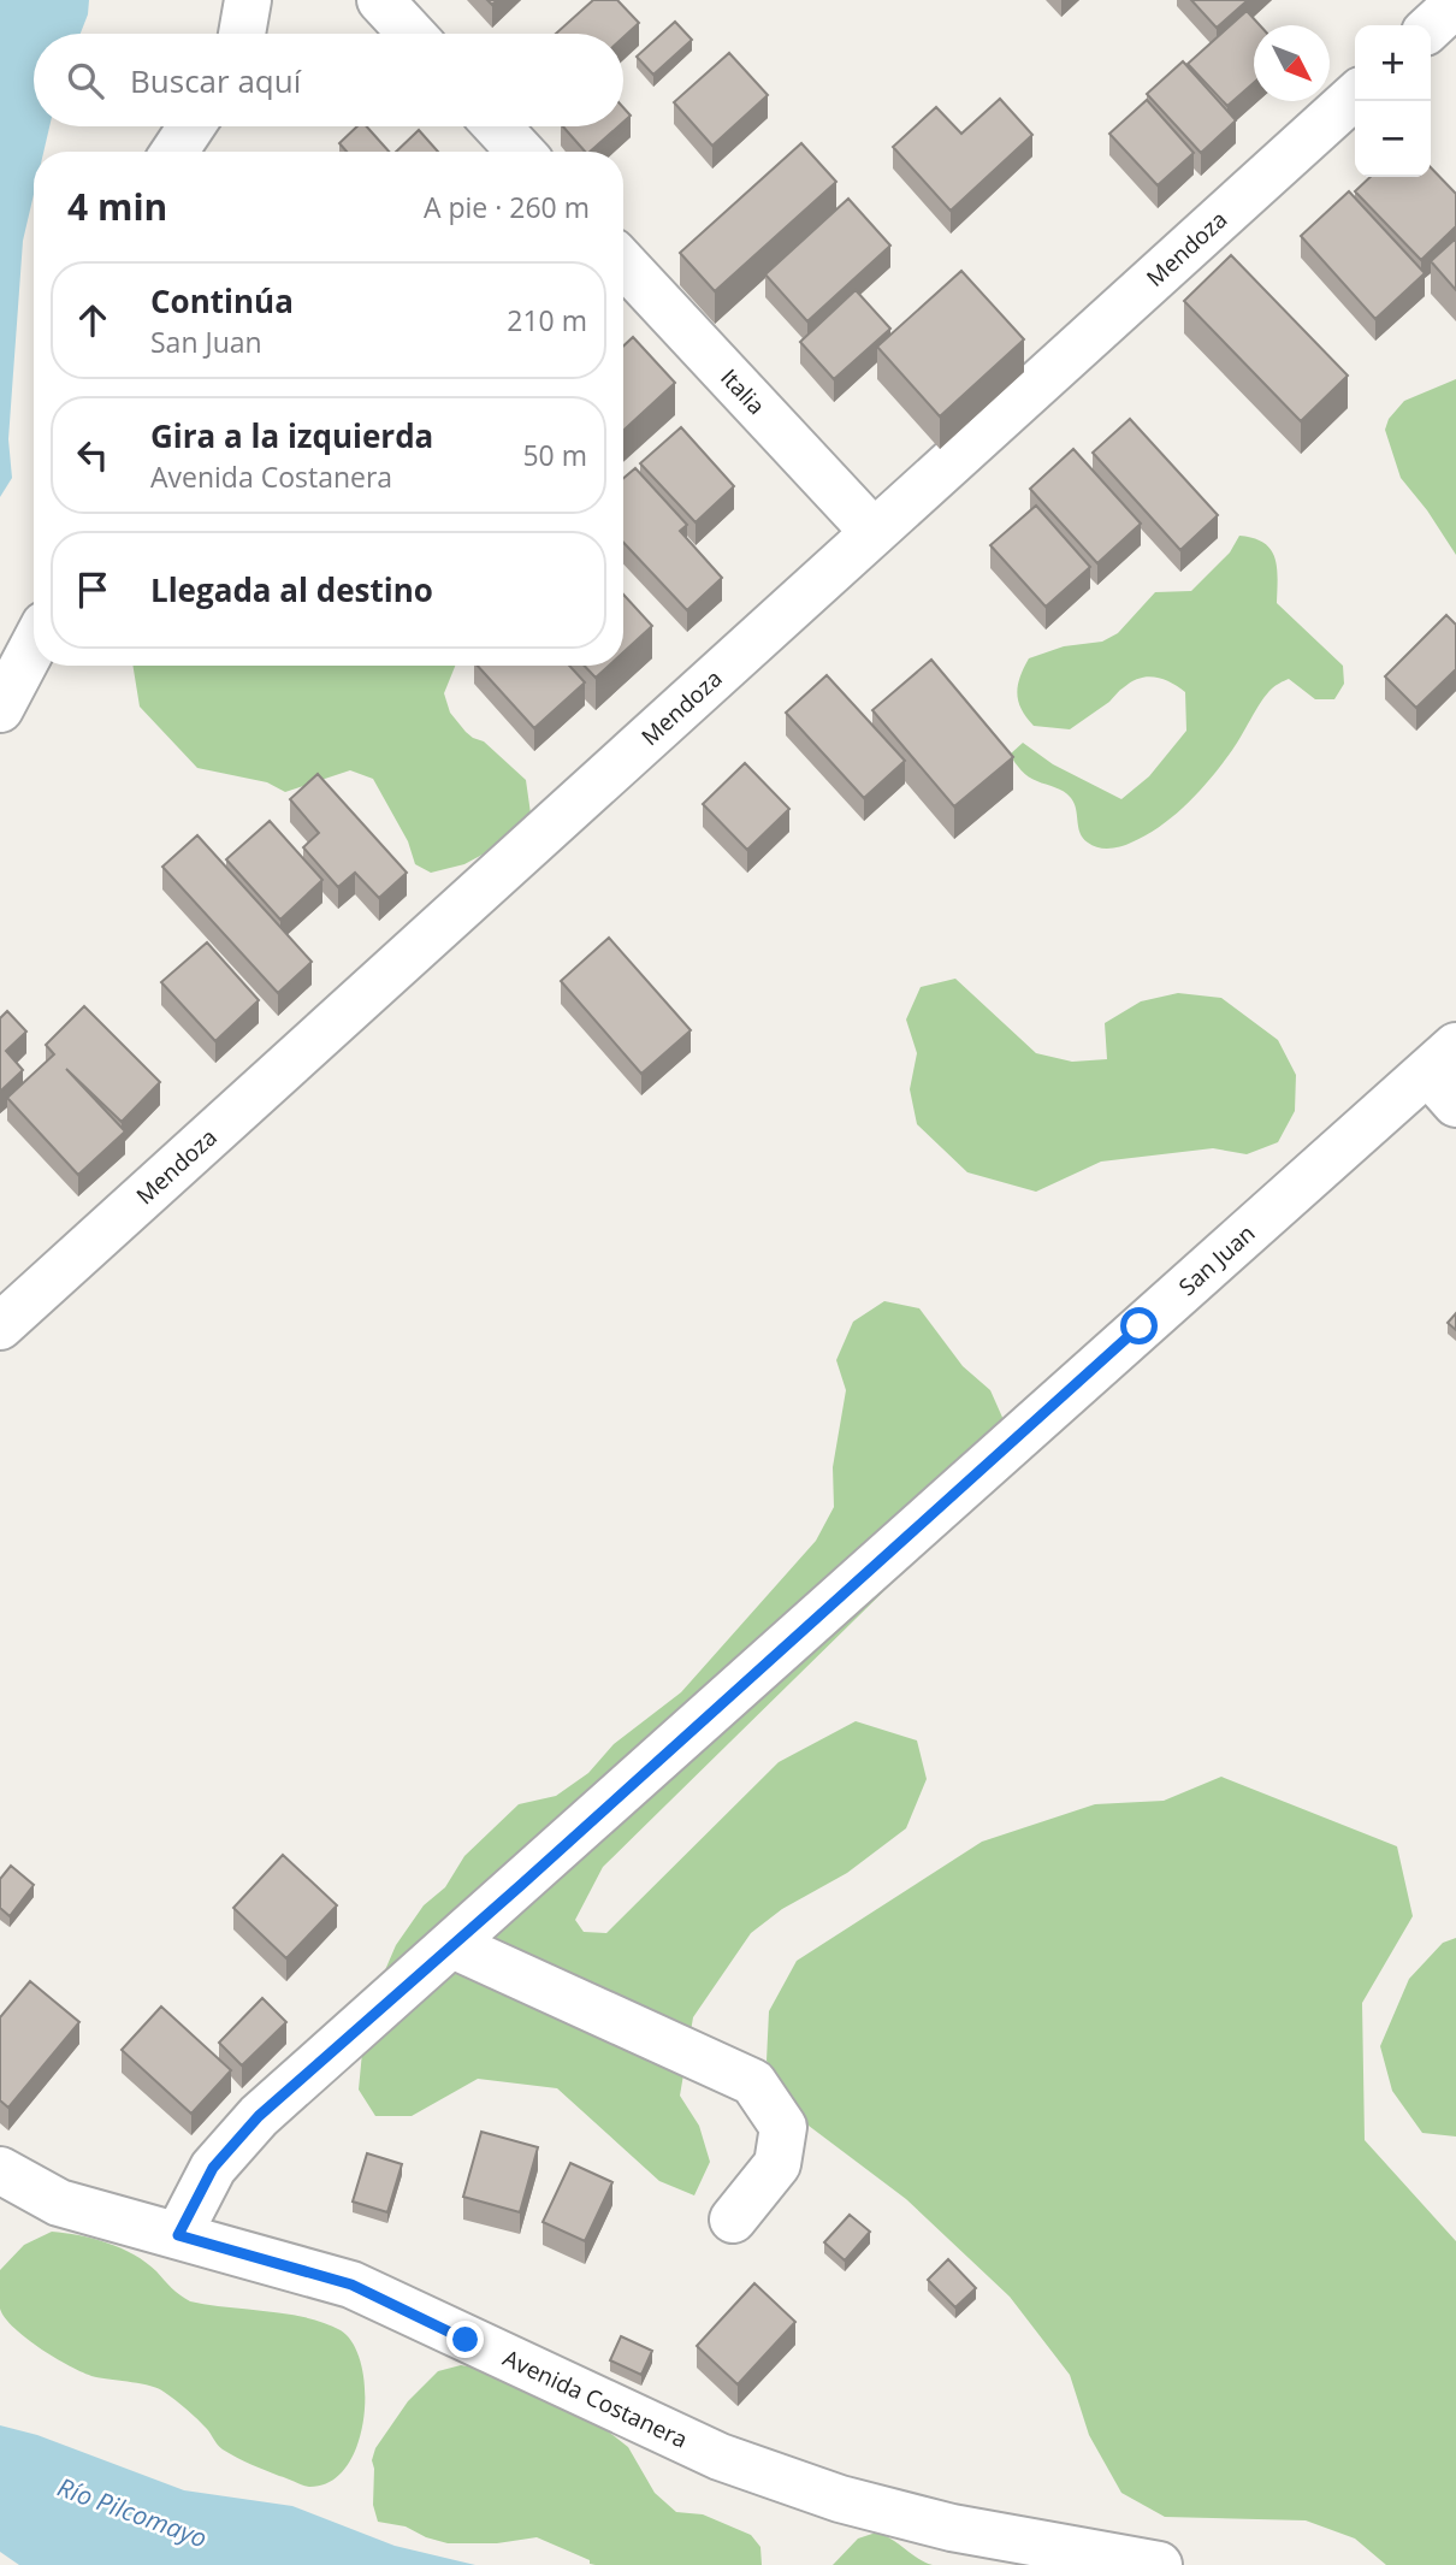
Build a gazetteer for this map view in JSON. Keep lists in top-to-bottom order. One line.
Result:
{"streets":{"street":["Mendoza","Italia","San Juan","Avenida Costanera"]},"crossings":[["Mendoza","Italia"],["San Juan","Avenida Costanera"]],"water":["Río Pilcomayo"],"north":"bottom right","page":{"map_buttons":["+","−"],"search":"Buscar aquí","heading":["4 min","A pie · 260 m"],"list":[["Continúa","San Juan","210 m"],["Gira a la izquierda","Avenida Costanera","50 m"],"Llegada al destino"]}}
